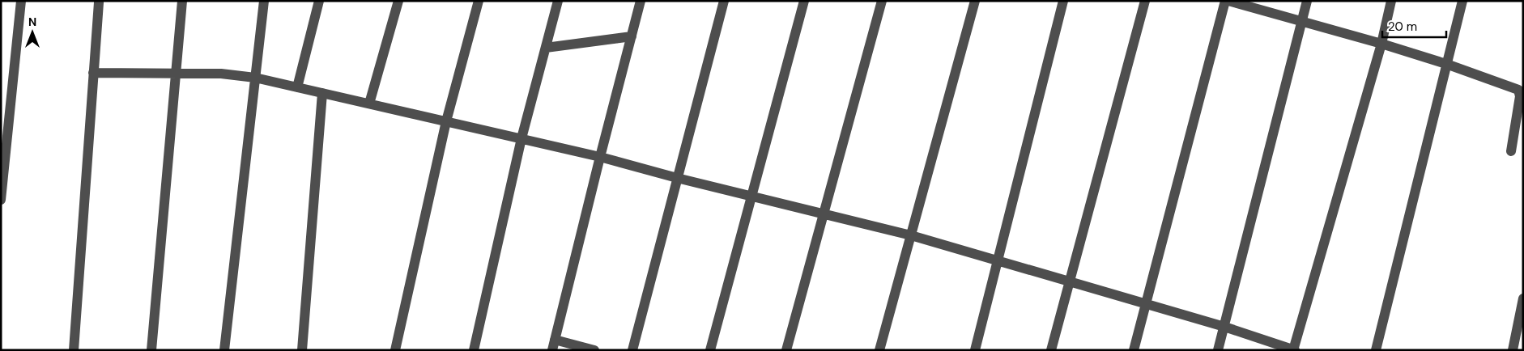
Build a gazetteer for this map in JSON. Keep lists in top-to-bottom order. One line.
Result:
{"scale_bar":"20 m","north":"top"}
